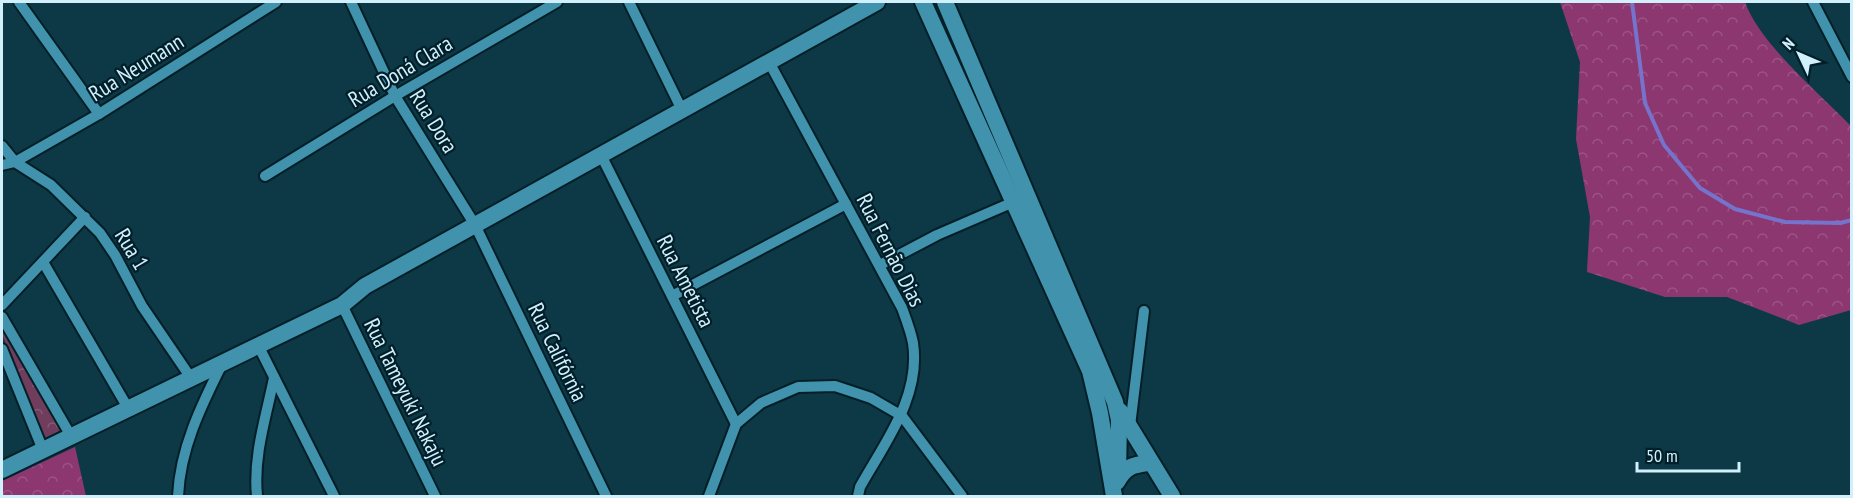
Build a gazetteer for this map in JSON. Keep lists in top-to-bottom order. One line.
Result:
{"streets":{"street":["Rua Neumann","Rua Doná Clara","Rua Dora","Rua 1","Rua Fernão Dias","Rua Ametista","Rua Califórnia","Rua Tameyuki Nakaju"]},"crossings":[["Rua Neumann","Rua 1"],["Rua Doná Clara","Rua Dora"],["Rua Dora","Rua Califórnia"]],"scale_bar":"50 m","north":"top left"}
